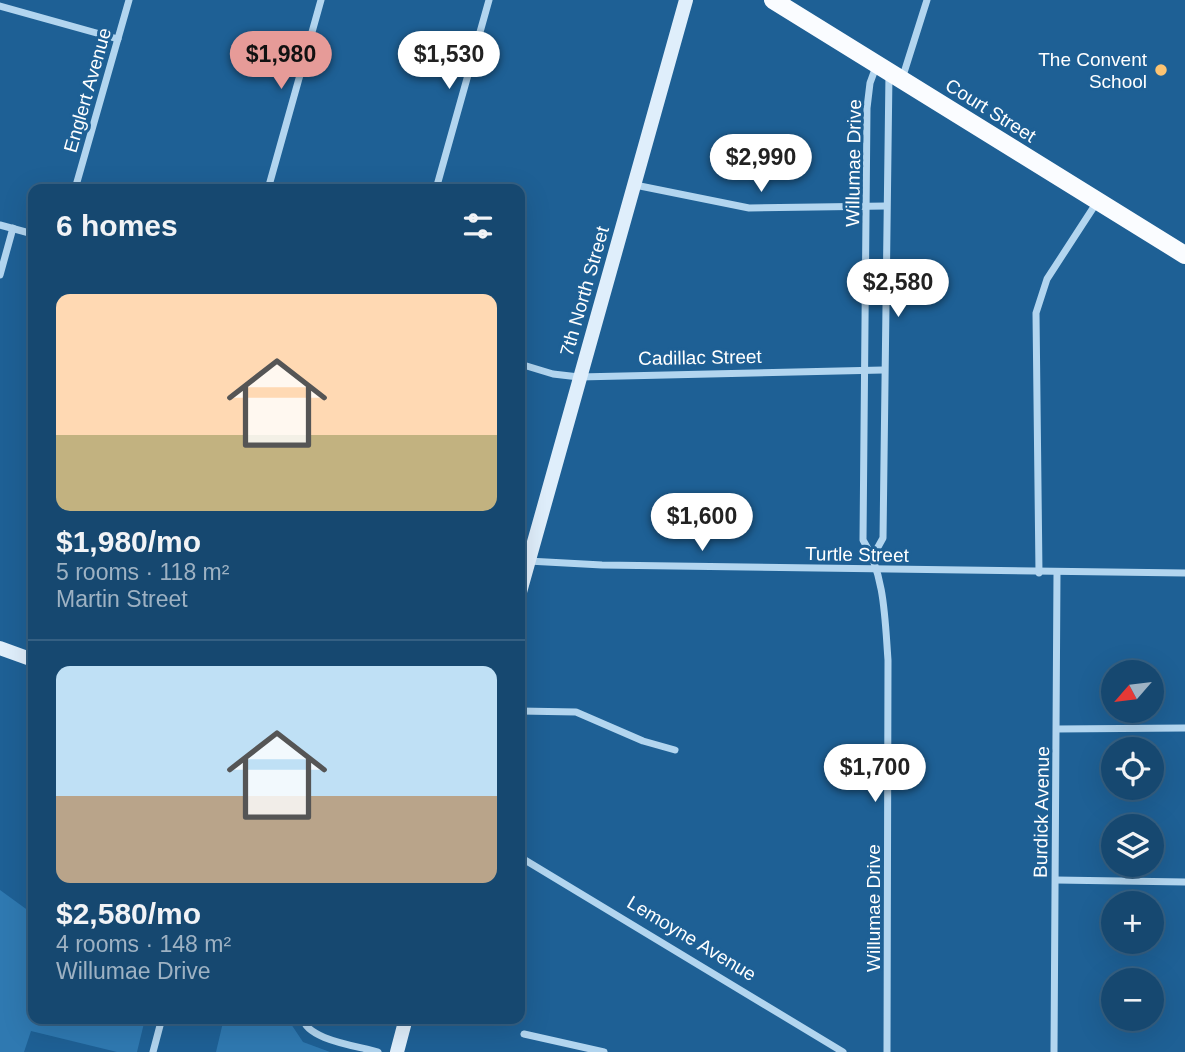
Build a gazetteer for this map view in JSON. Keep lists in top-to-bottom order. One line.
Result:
{"streets":{"main road":["Court Street"],"street":["Englert Avenue","Willumae Drive","7th North Street","Cadillac Street","Turtle Street","Burdick Avenue","Lemoyne Avenue"]},"crossings":[["Court Street","Willumae Drive"],["Willumae Drive","Cadillac Street"],["Willumae Drive","Turtle Street"],["7th North Street","Cadillac Street"],["7th North Street","Turtle Street"],["Turtle Street","Burdick Avenue"]],"places":["The Convent School"],"north":"bottom left","page":{"price":["$1,980","$1,530","$2,990","$2,580","$1,600","$1,700"],"heading":"6 homes","list":[{"name":"$1,980/mo","note":"5 rooms · 118 m² · Martin Street"},{"name":"$2,580/mo","note":"4 rooms · 148 m² · Willumae Drive"}],"map_buttons":["+","−"]}}
